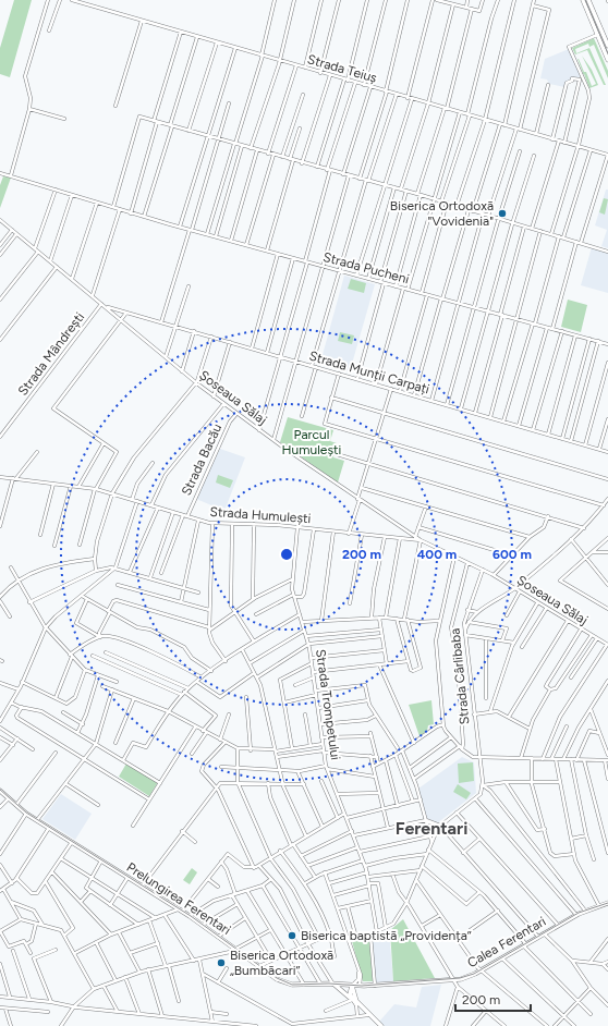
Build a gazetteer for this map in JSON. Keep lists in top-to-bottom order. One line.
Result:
{"streets":{"main road":["Prelungirea Ferentari","Calea Ferentari"],"street":["Strada Teiuș","Strada Pucheni","Strada Mândrești","Strada Munții Carpați","Șoseaua Sălaj","Strada Bacău","Strada Humulești","Strada Cârlibaba","Strada Trompetului"]},"crossings":[["Strada Mândrești","Șoseaua Sălaj"],["Strada Munții Carpați","Șoseaua Sălaj"],["Șoseaua Sălaj","Strada Bacău"],["Șoseaua Sălaj","Strada Humulești"],["Șoseaua Sălaj","Strada Cârlibaba"],["Strada Bacău","Strada Humulești"],["Strada Humulești","Strada Trompetului"],["Prelungirea Ferentari","Calea Ferentari"]],"districts":["Ferentari"],"parks":["Parcul Humulești"],"places":["Biserica Ortodoxă \"Vovidenia\"","Biserica baptistă „Providența”","Biserica Ortodoxă „Bumbăcari”"],"scale_bar":"200 m","rings":["200 m","400 m","600 m"]}
